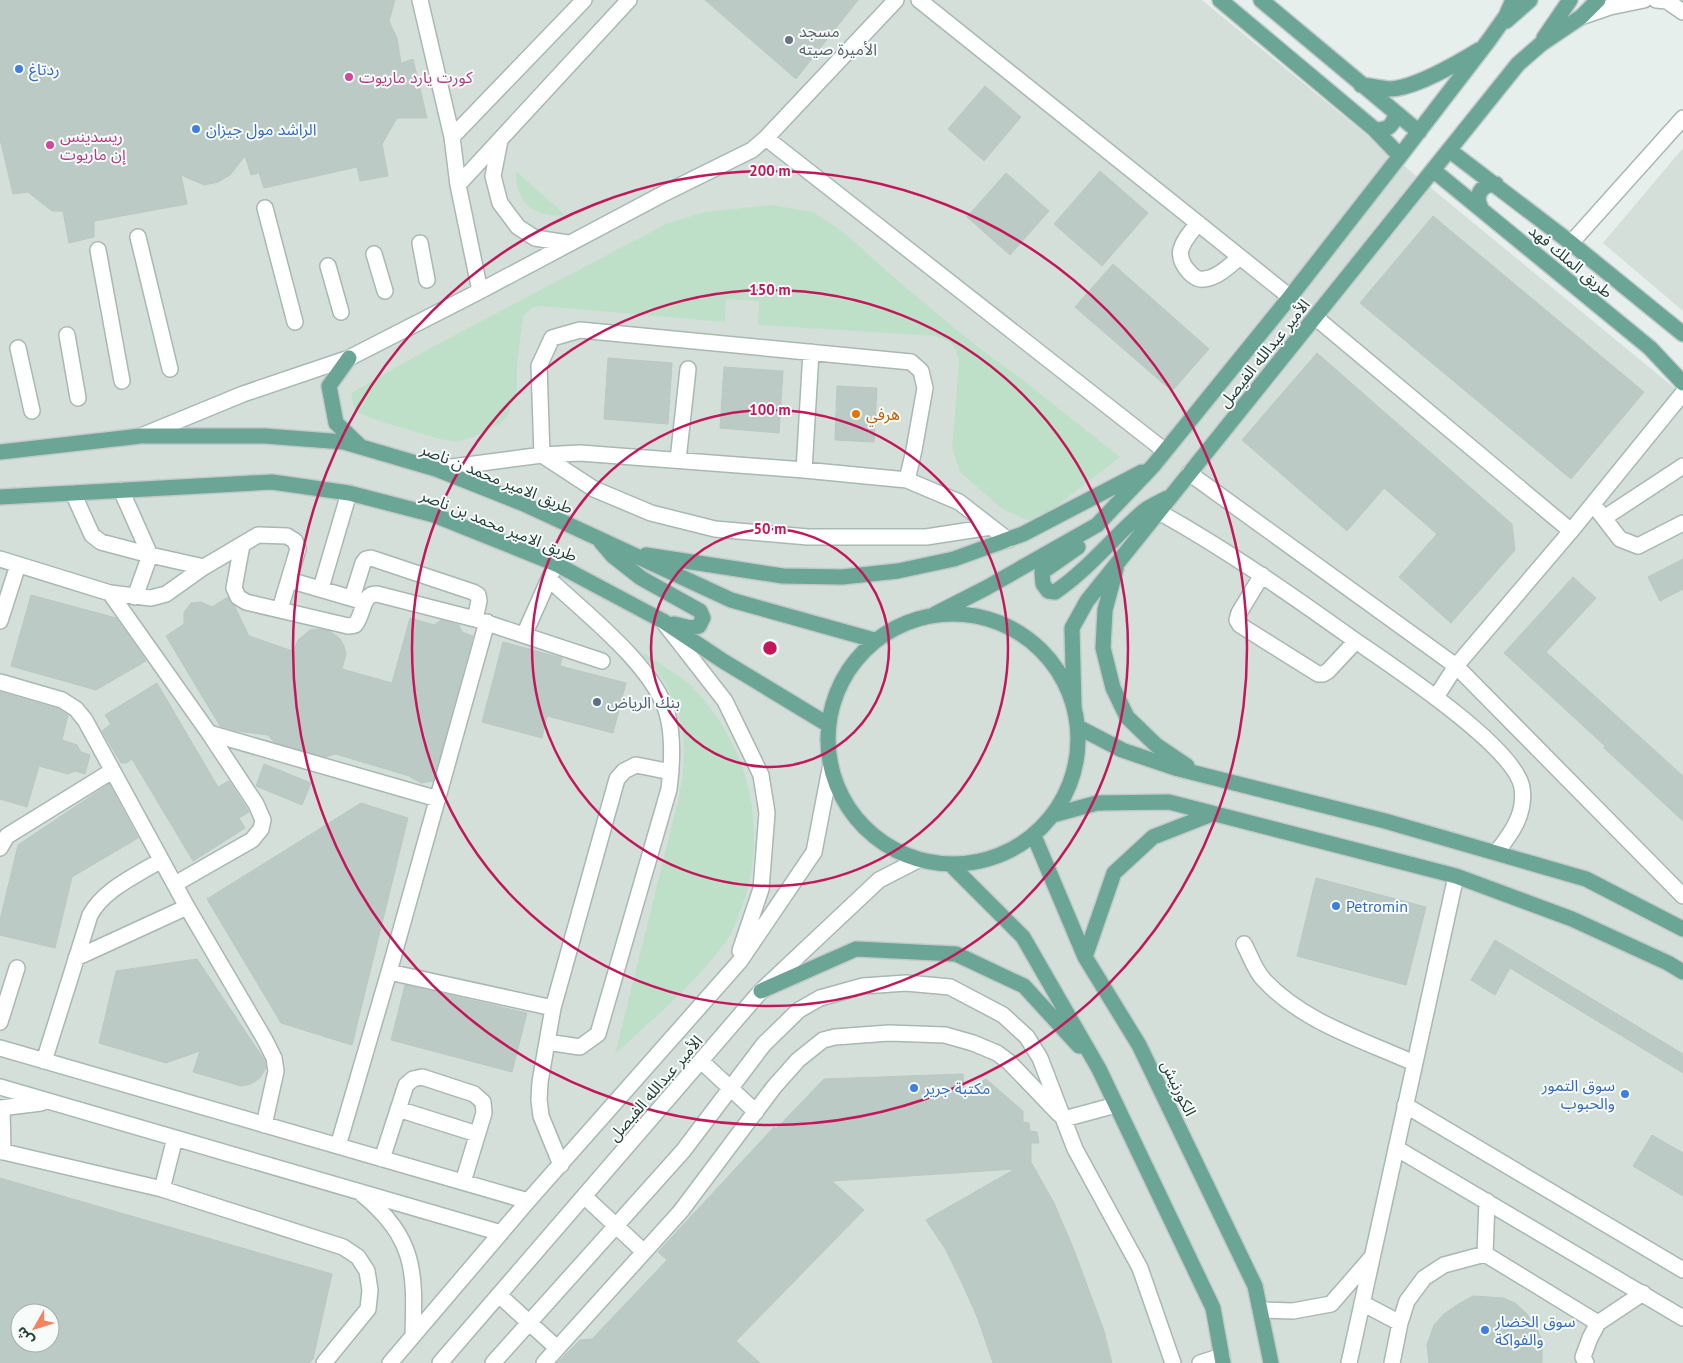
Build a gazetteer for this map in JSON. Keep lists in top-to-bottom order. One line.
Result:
{"streets":{"main road":["طريق الملك فهد","الأمير عبدالله الفيصل","طريق الامير محمد ن ناصر","طريق الامير محمد بن ناصر","الكورنيش"]},"crossings":[["طريق الملك فهد","الأمير عبدالله الفيصل"]],"places":["مسجد الأميرة صيته","ردتاغ","كورت يارد ماريوت","الراشد مول جيزان","ريسدينس إن ماريوت","هرفي","بنك الرياض","Petromin","مكتبة جرير","سوق التمور والحبوب","سوق الخضار والفواكة"],"north":"bottom left","rings":["200 m","150 m","100 m","50 m"]}
